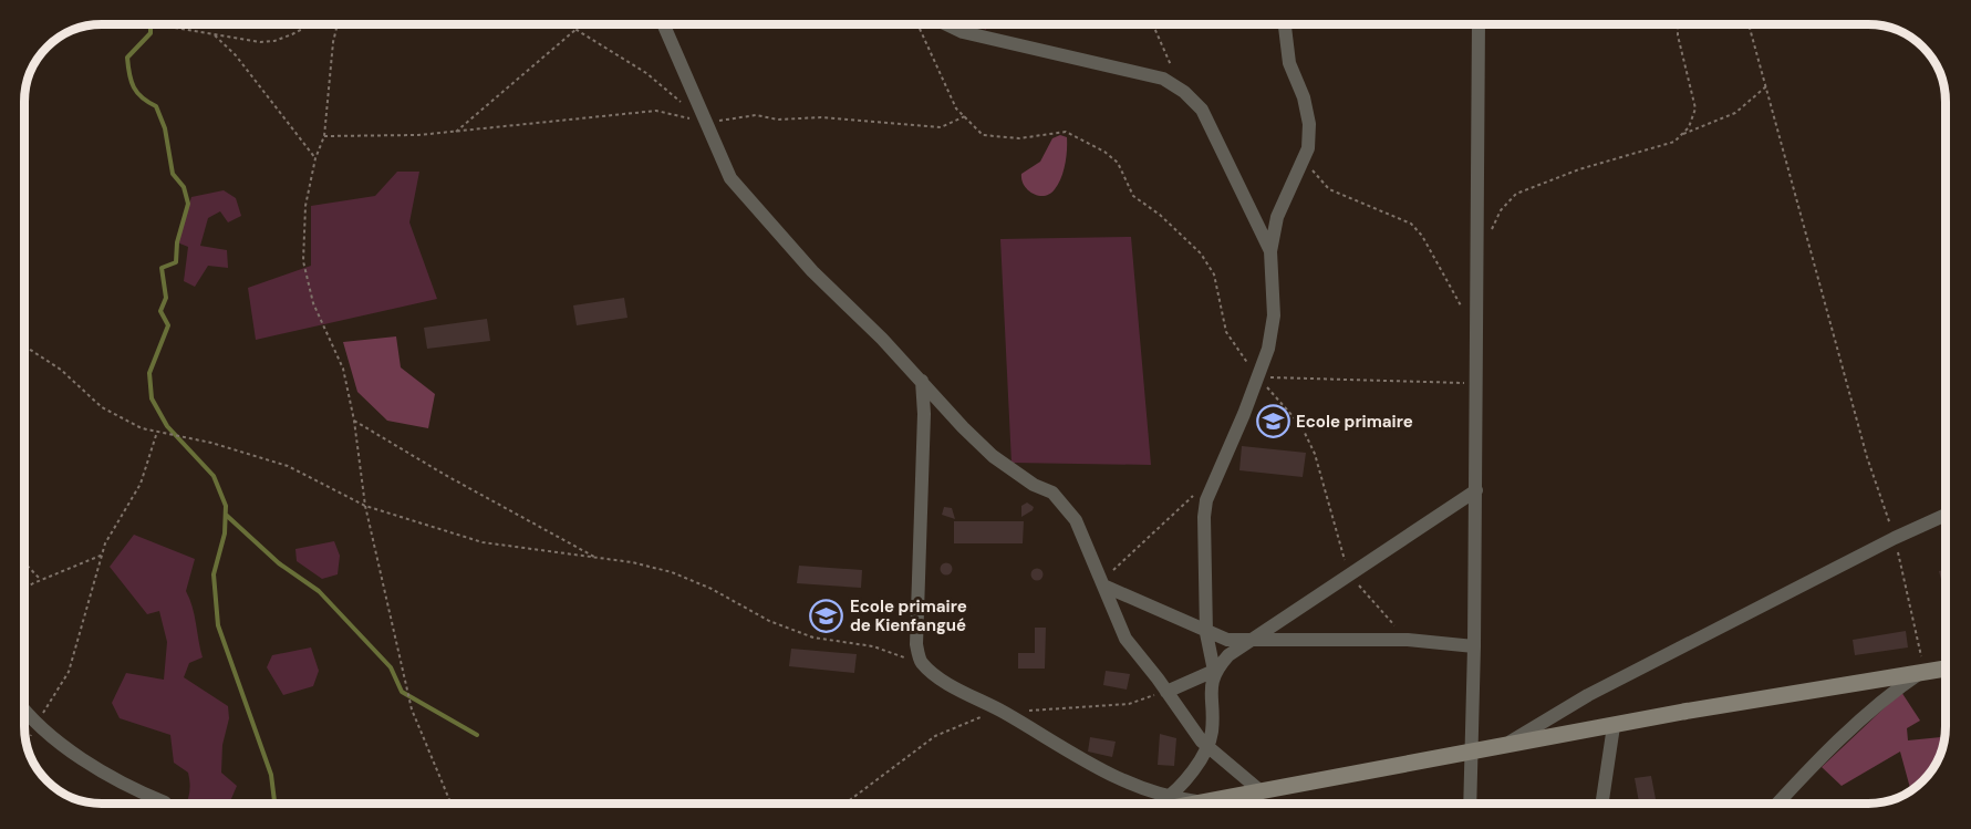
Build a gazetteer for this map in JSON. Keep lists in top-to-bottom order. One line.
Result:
{"places":{"school or university":["Ecole primaire","Ecole primaire de Kienfangué"]}}
